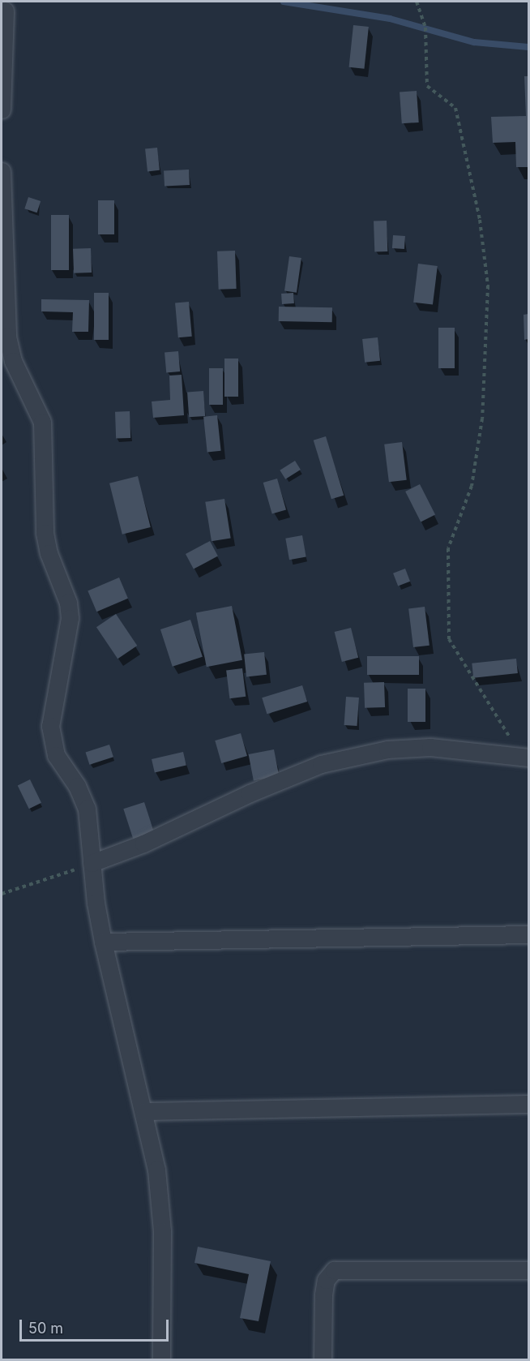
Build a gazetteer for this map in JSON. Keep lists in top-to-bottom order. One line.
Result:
{"scale_bar":"50 m"}
